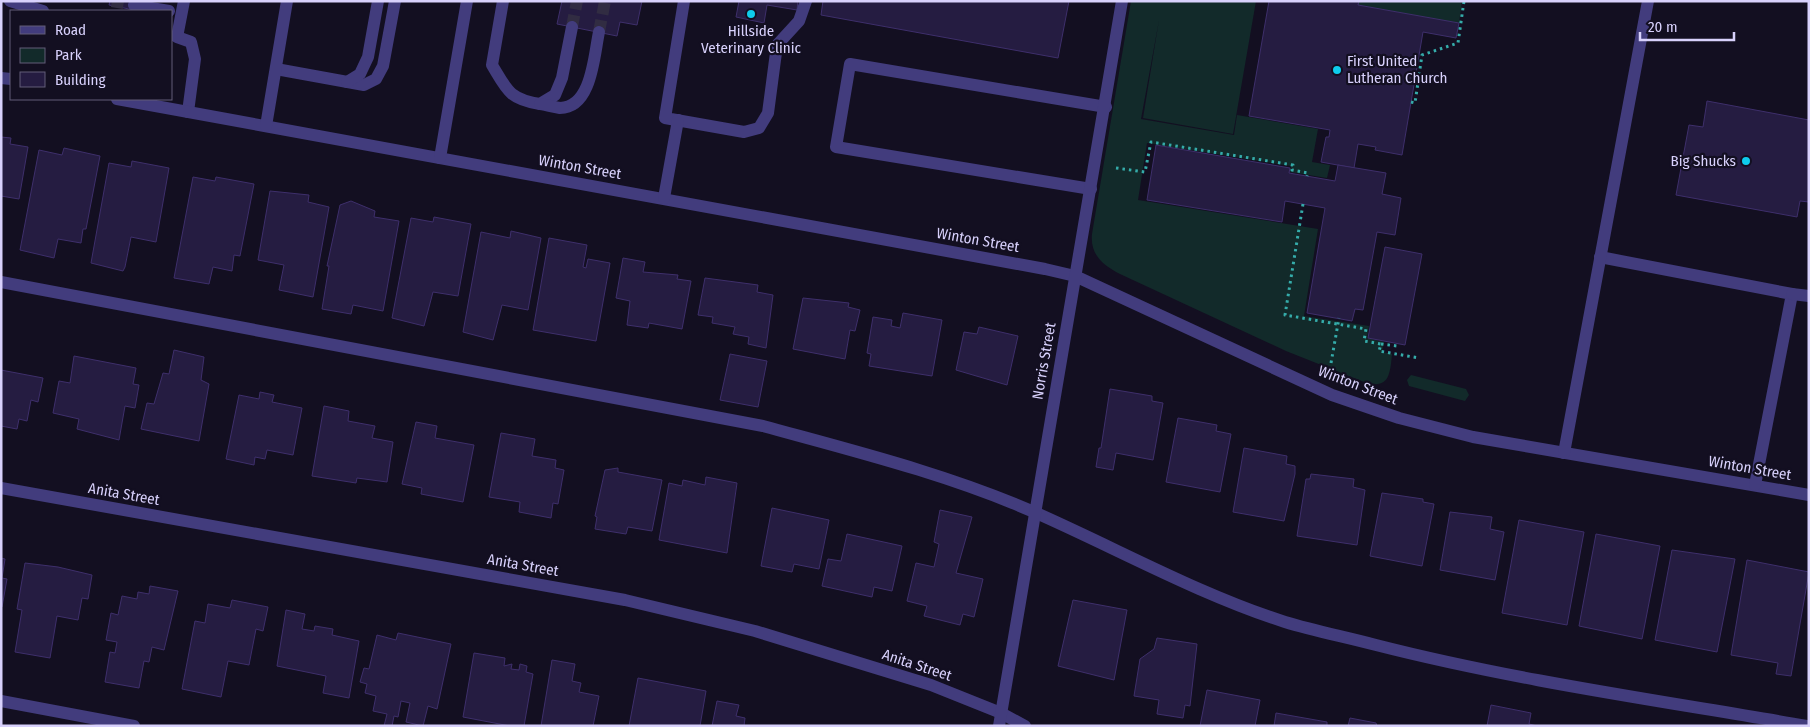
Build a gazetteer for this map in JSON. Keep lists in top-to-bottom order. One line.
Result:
{"streets":{"street":["Winton Street","Norris Street","Anita Street"]},"crossings":[["Winton Street","Norris Street"],["Norris Street","Anita Street"]],"places":["Hillside Veterinary Clinic","First United Lutheran Church","Big Shucks"],"legend":["Road","Park","Building"],"scale_bar":"20 m"}
